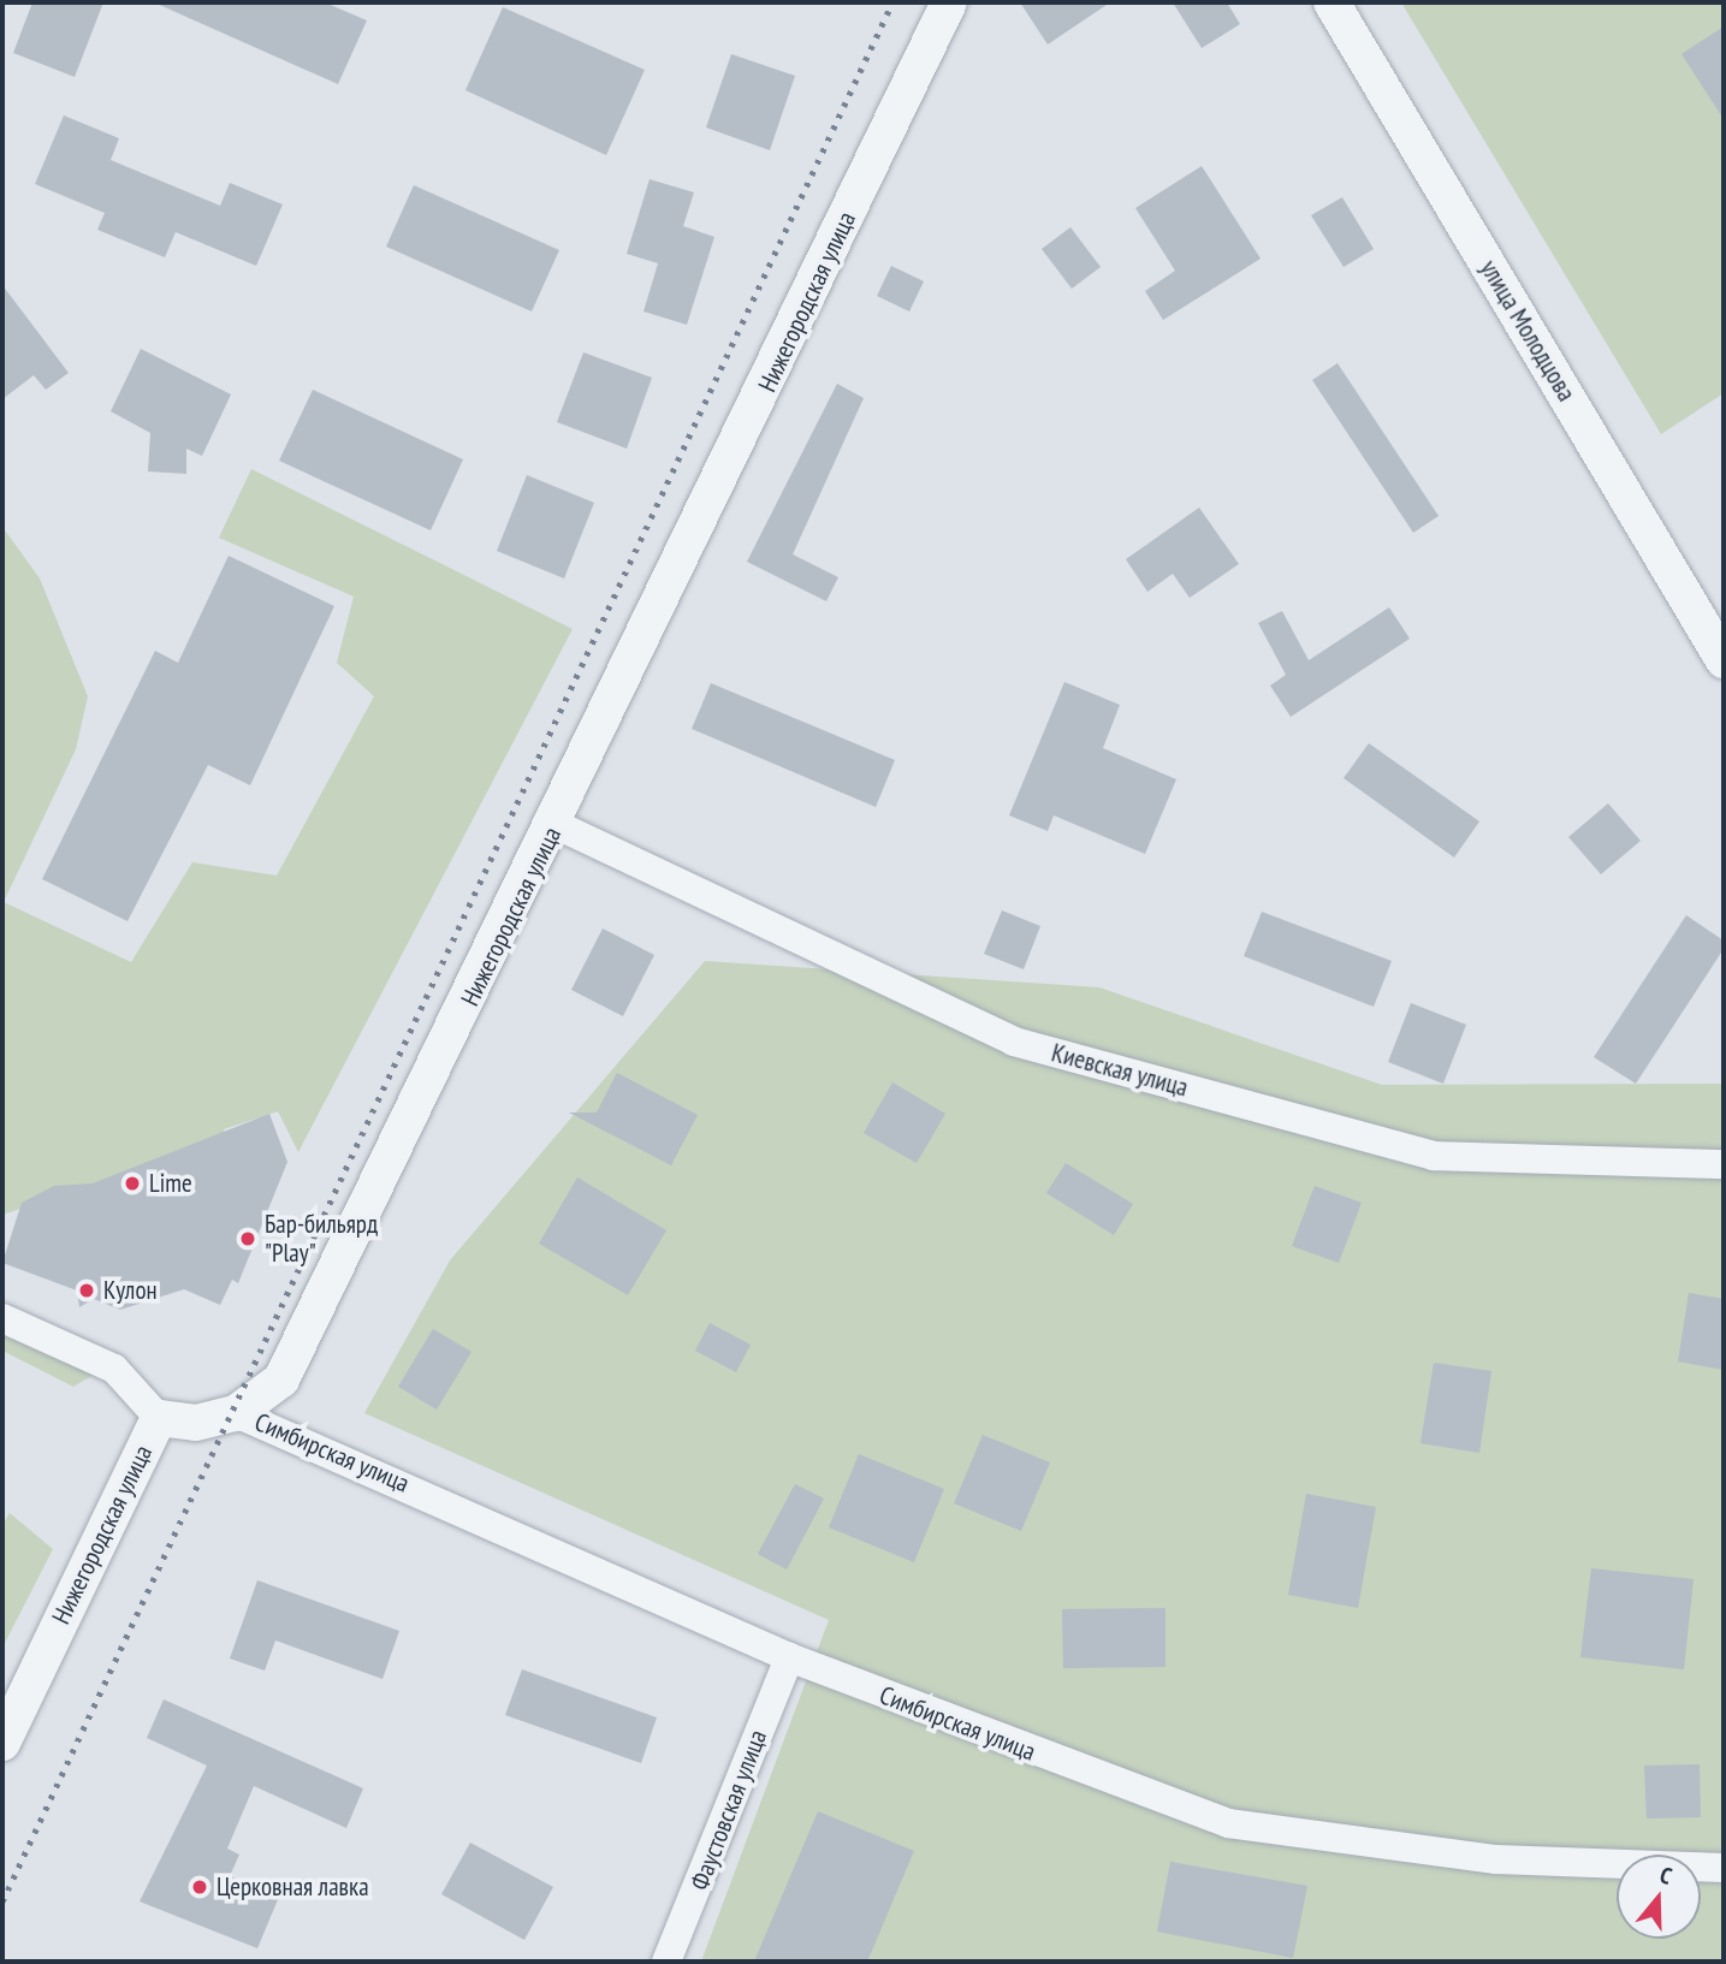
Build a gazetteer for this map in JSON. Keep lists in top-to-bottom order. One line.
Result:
{"streets":{"street":["Нижегородская улица","улица Молодцова","Киевская улица","Симбирская улица","Фаустовская улица"]},"crossings":[["Нижегородская улица","Киевская улица"],["Нижегородская улица","Симбирская улица"],["Симбирская улица","Фаустовская улица"]],"places":["Lime","Бар-бильярд \"Play\"","Кулон","Церковная лавка"],"north":"top"}
